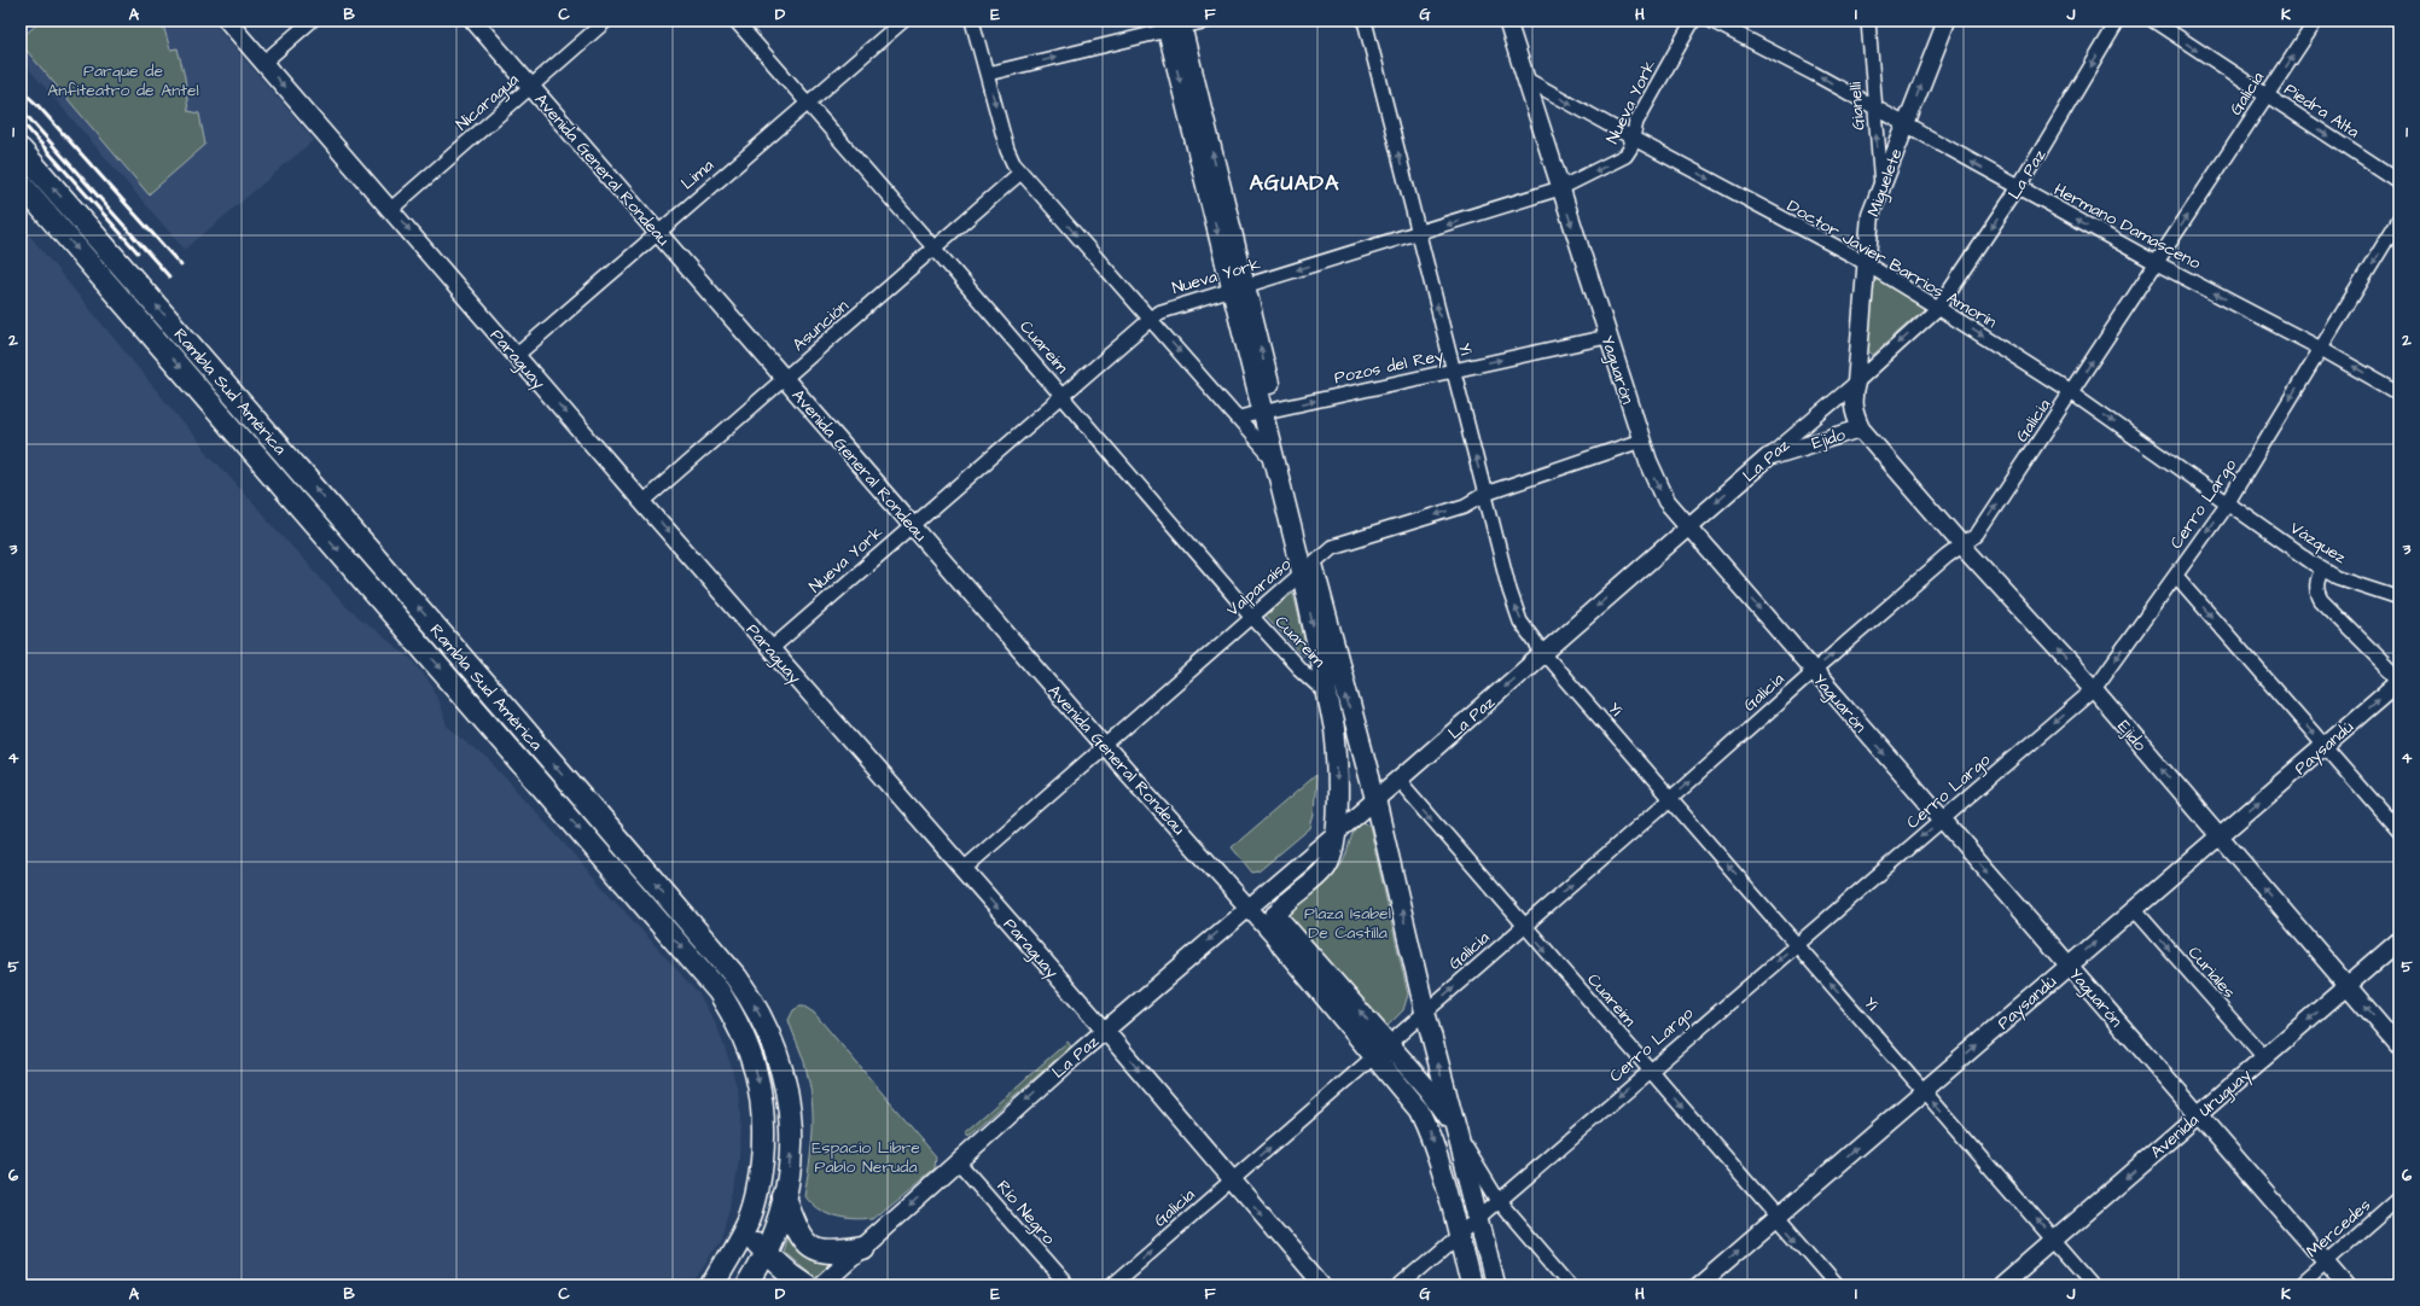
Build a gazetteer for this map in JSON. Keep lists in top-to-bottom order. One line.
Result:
{"streets":{"main road":["Avenida General Rondeau","Rambla Sud América"],"street":["Galicia","Nicaragua","Nueva York","Gianelli","Piedra Alta","Lima","La Paz","Miguelete","Hermano Damasceno","Doctor Javier Barrios Amorín","Asunción","Cuareim","Yi","Paraguay","Pozos del Rey","Yaguarón","Ejido","Cerro Largo","Vázquez","Valparaíso","Paysandú","Curiales","Avenida Uruguay","Río Negro","Mercedes"]},"crossings":[["Galicia","Piedra Alta"],["Galicia","Avenida General Rondeau"],["Galicia","Hermano Damasceno"],["Galicia","Doctor Javier Barrios Amorín"],["Galicia","Cuareim"],["Galicia","Yi"],["Galicia","Paraguay"],["Galicia","Yaguarón"],["Galicia","Ejido"],["Nicaragua","Avenida General Rondeau"],["Nicaragua","Paraguay"],["Nueva York","Avenida General Rondeau"],["Nueva York","Doctor Javier Barrios Amorín"],["Nueva York","Cuareim"],["Nueva York","Yi"],["Nueva York","Paraguay"],["Nueva York","Yaguarón"],["Gianelli","Miguelete"],["Gianelli","Hermano Damasceno"],["Avenida General Rondeau","Lima"],["Avenida General Rondeau","La Paz"],["Avenida General Rondeau","Asunción"],["Avenida General Rondeau","Cerro Largo"],["Avenida General Rondeau","Valparaíso"],["Lima","Cuareim"],["Lima","Paraguay"],["La Paz","Miguelete"],["La Paz","Hermano Damasceno"],["La Paz","Doctor Javier Barrios Amorín"],["La Paz","Cuareim"],["La Paz","Yi"],["La Paz","Paraguay"],["La Paz","Yaguarón"],["La Paz","Ejido"],["La Paz","Río Negro"],["Miguelete","Hermano Damasceno"],["Miguelete","Doctor Javier Barrios Amorín"],["Miguelete","Ejido"],["Hermano Damasceno","Cerro Largo"],["Doctor Javier Barrios Amorín","Yaguarón"],["Doctor Javier Barrios Amorín","Cerro Largo"],["Doctor Javier Barrios Amorín","Vázquez"],["Asunción","Cuareim"],["Asunción","Paraguay"],["Cuareim","Cerro Largo"],["Cuareim","Valparaíso"],["Cuareim","Paysandú"],["Yi","Pozos del Rey"],["Yi","Cerro Largo"],["Yi","Valparaíso"],["Yi","Paysandú"],["Yi","Avenida Uruguay"],["Paraguay","Valparaíso"],["Pozos del Rey","Yaguarón"],["Yaguarón","Cerro Largo"],["Yaguarón","Valparaíso"],["Yaguarón","Paysandú"],["Yaguarón","Avenida Uruguay"],["Yaguarón","Mercedes"],["Ejido","Cerro Largo"],["Ejido","Paysandú"],["Ejido","Avenida Uruguay"],["Cerro Largo","Vázquez"],["Paysandú","Curiales"],["Curiales","Avenida Uruguay"]],"one_way":["Galicia","Nueva York","Gianelli","Piedra Alta","La Paz","Hermano Damasceno","Doctor Javier Barrios Amorín","Cuareim","Yi","Paraguay","Pozos del Rey","Yaguarón","Cerro Largo","Paysandú","Curiales","Avenida Uruguay"],"districts":["AGUADA"],"parks":["Parque de Anfiteatro de Antel","Plaza Isabel De Castilla","Espacio Libre Pablo Neruda"],"grid":{"columns":["A","B","C","D","E","F","G","H","I","J","K"],"rows":["1","2","3","4","5","6"]}}
